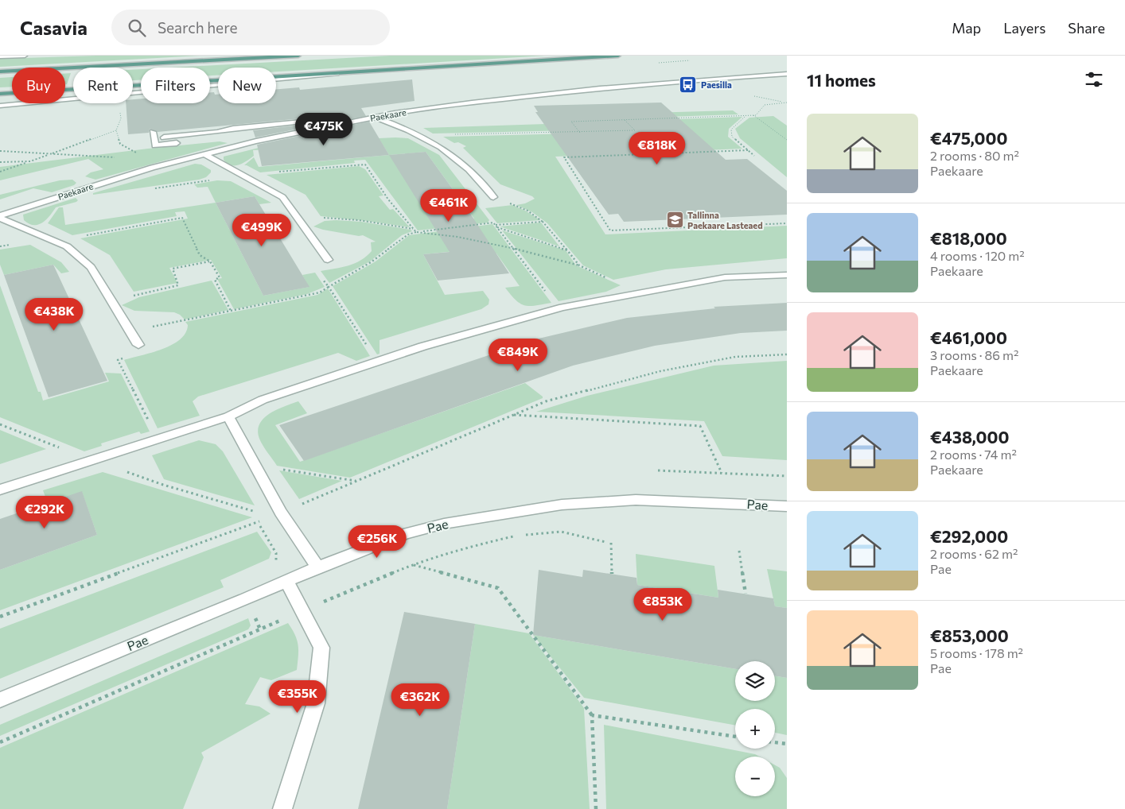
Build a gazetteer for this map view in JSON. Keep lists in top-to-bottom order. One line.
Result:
{"streets":{"street":["Paekaare","Pae"]},"places":{"bus stop":["Paesilla"],"school or university":["Tallinna Paekaare Lasteaed"]},"page":{"header":"Casavia","search":"Search here","nav":["Map","Layers","Share"],"heading":"11 homes","chip":["Buy","Rent","Filters","New"],"list":[{"name":"€475,000","note":"2 rooms · 80 m² · Paekaare"},{"name":"€818,000","note":"4 rooms · 120 m² · Paekaare"},{"name":"€461,000","note":"3 rooms · 86 m² · Paekaare"},{"name":"€438,000","note":"2 rooms · 74 m² · Paekaare"},{"name":"€292,000","note":"2 rooms · 62 m² · Pae"},{"name":"€853,000","note":"5 rooms · 178 m² · Pae"}],"price":["€475K","€818K","€461K","€499K","€438K","€849K","€292K","€256K","€853K","€355K","€362K"],"map_buttons":["+","−"]}}
